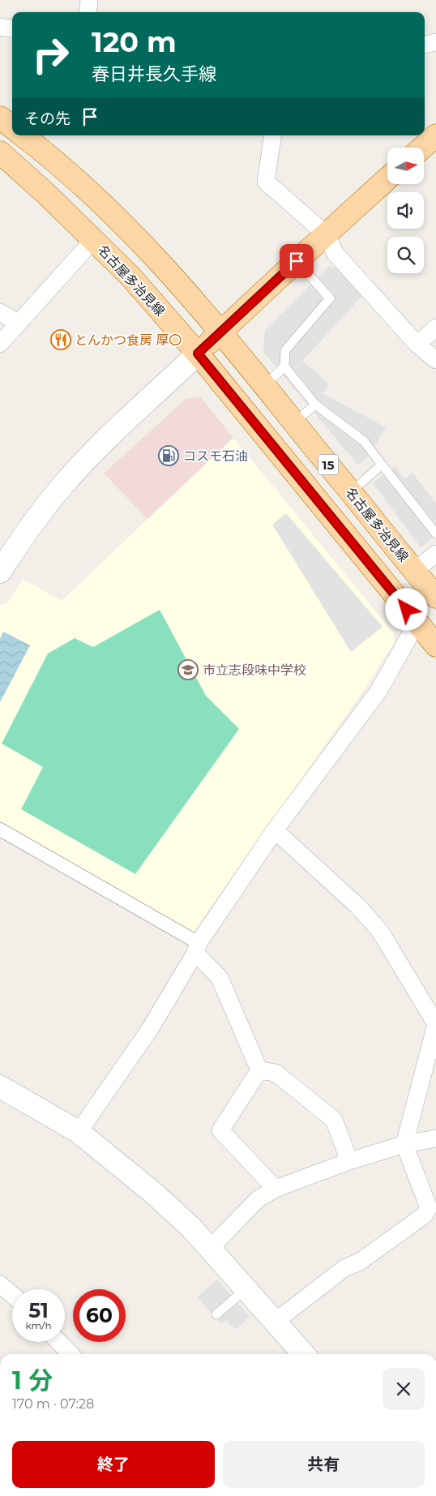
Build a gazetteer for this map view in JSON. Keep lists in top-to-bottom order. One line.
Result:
{"streets":{"main road":["名古屋多治見線","15"]},"places":{"restaurant":["とんかつ食房 厚〇"],"fuel station":["コスモ石油"],"school or university":["市立志段味中学校"]},"north":"right","page":{"turn":["120 m","春日井長久手線"],"then":"その先","speed":"51 km/h","limit":"60","heading":["1 分","170 m · 07:28"],"buttons":["終了","共有"]}}
